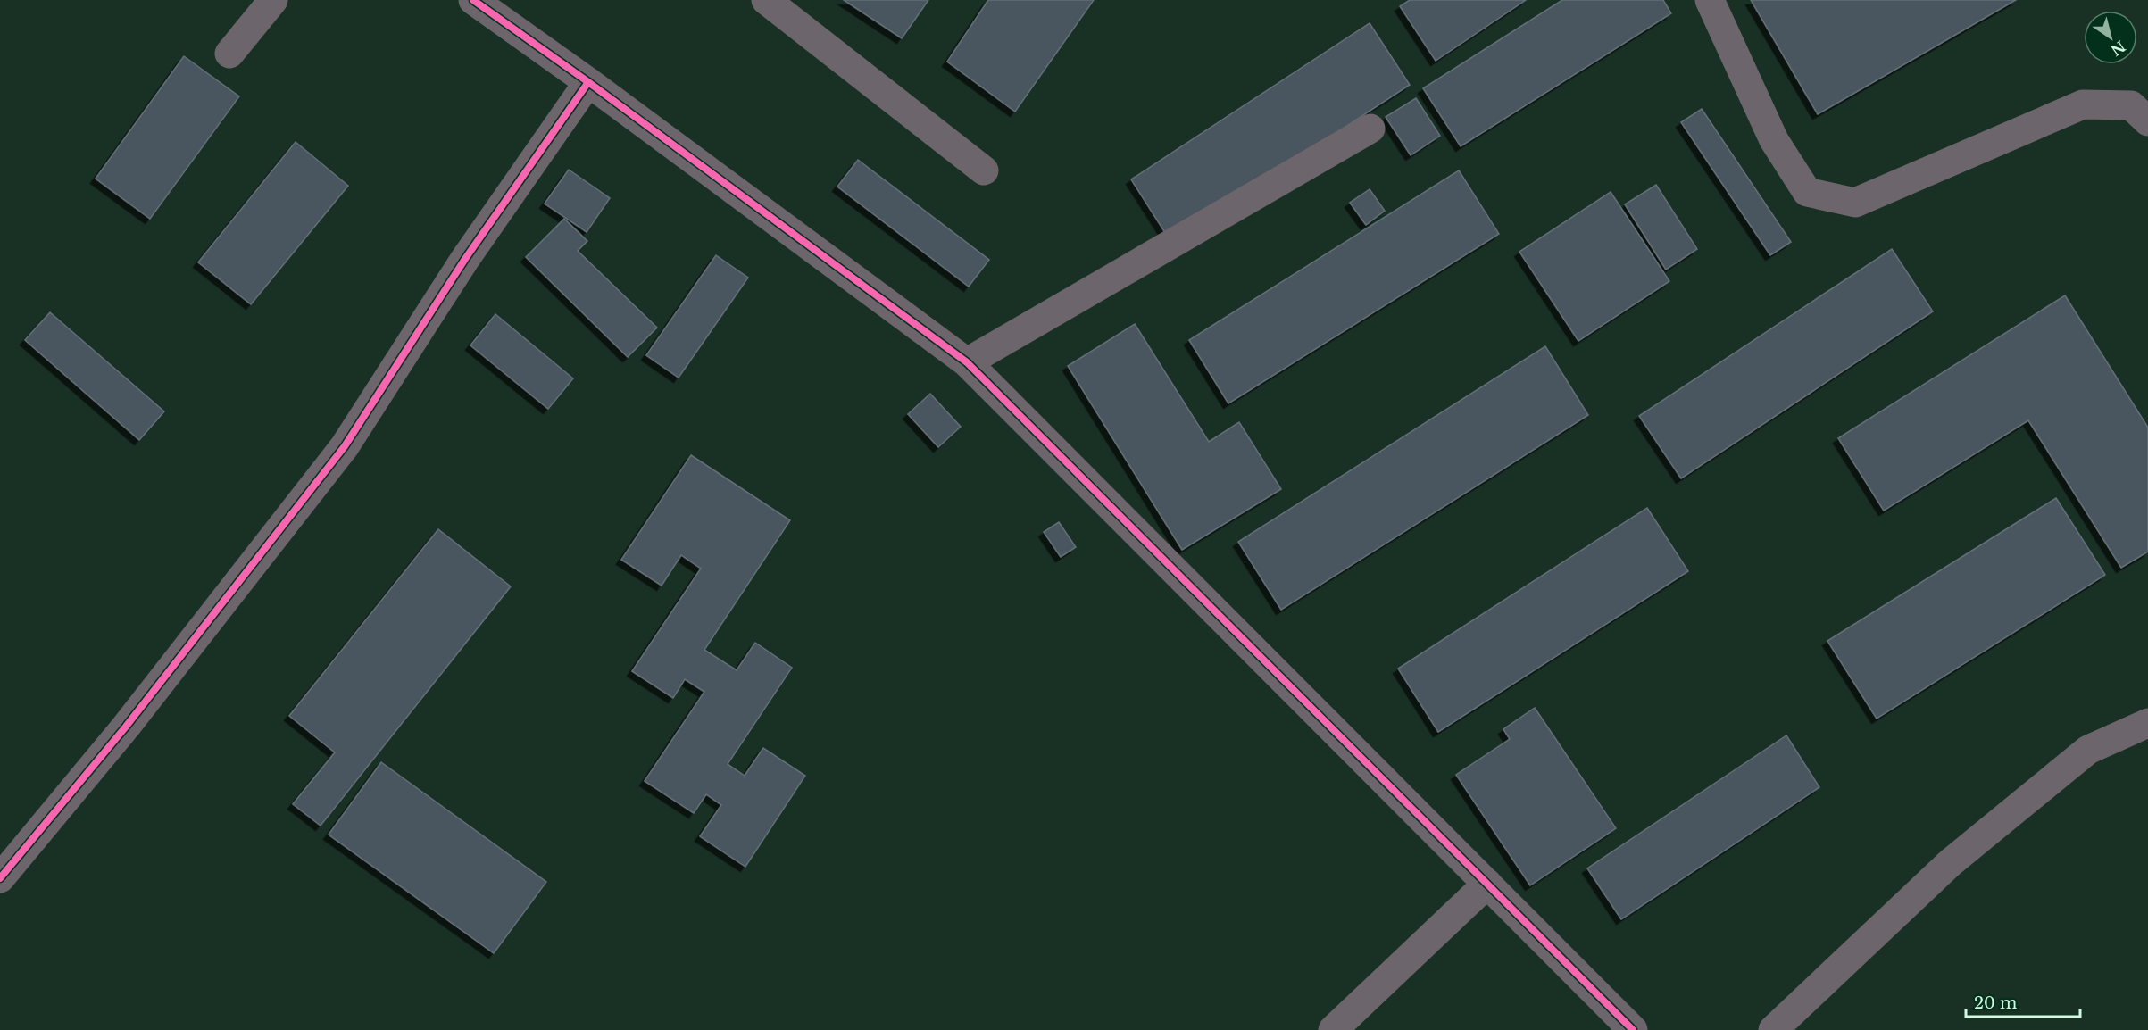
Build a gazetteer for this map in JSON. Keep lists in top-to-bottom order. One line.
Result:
{"scale_bar":"20 m","north":"bottom right"}
